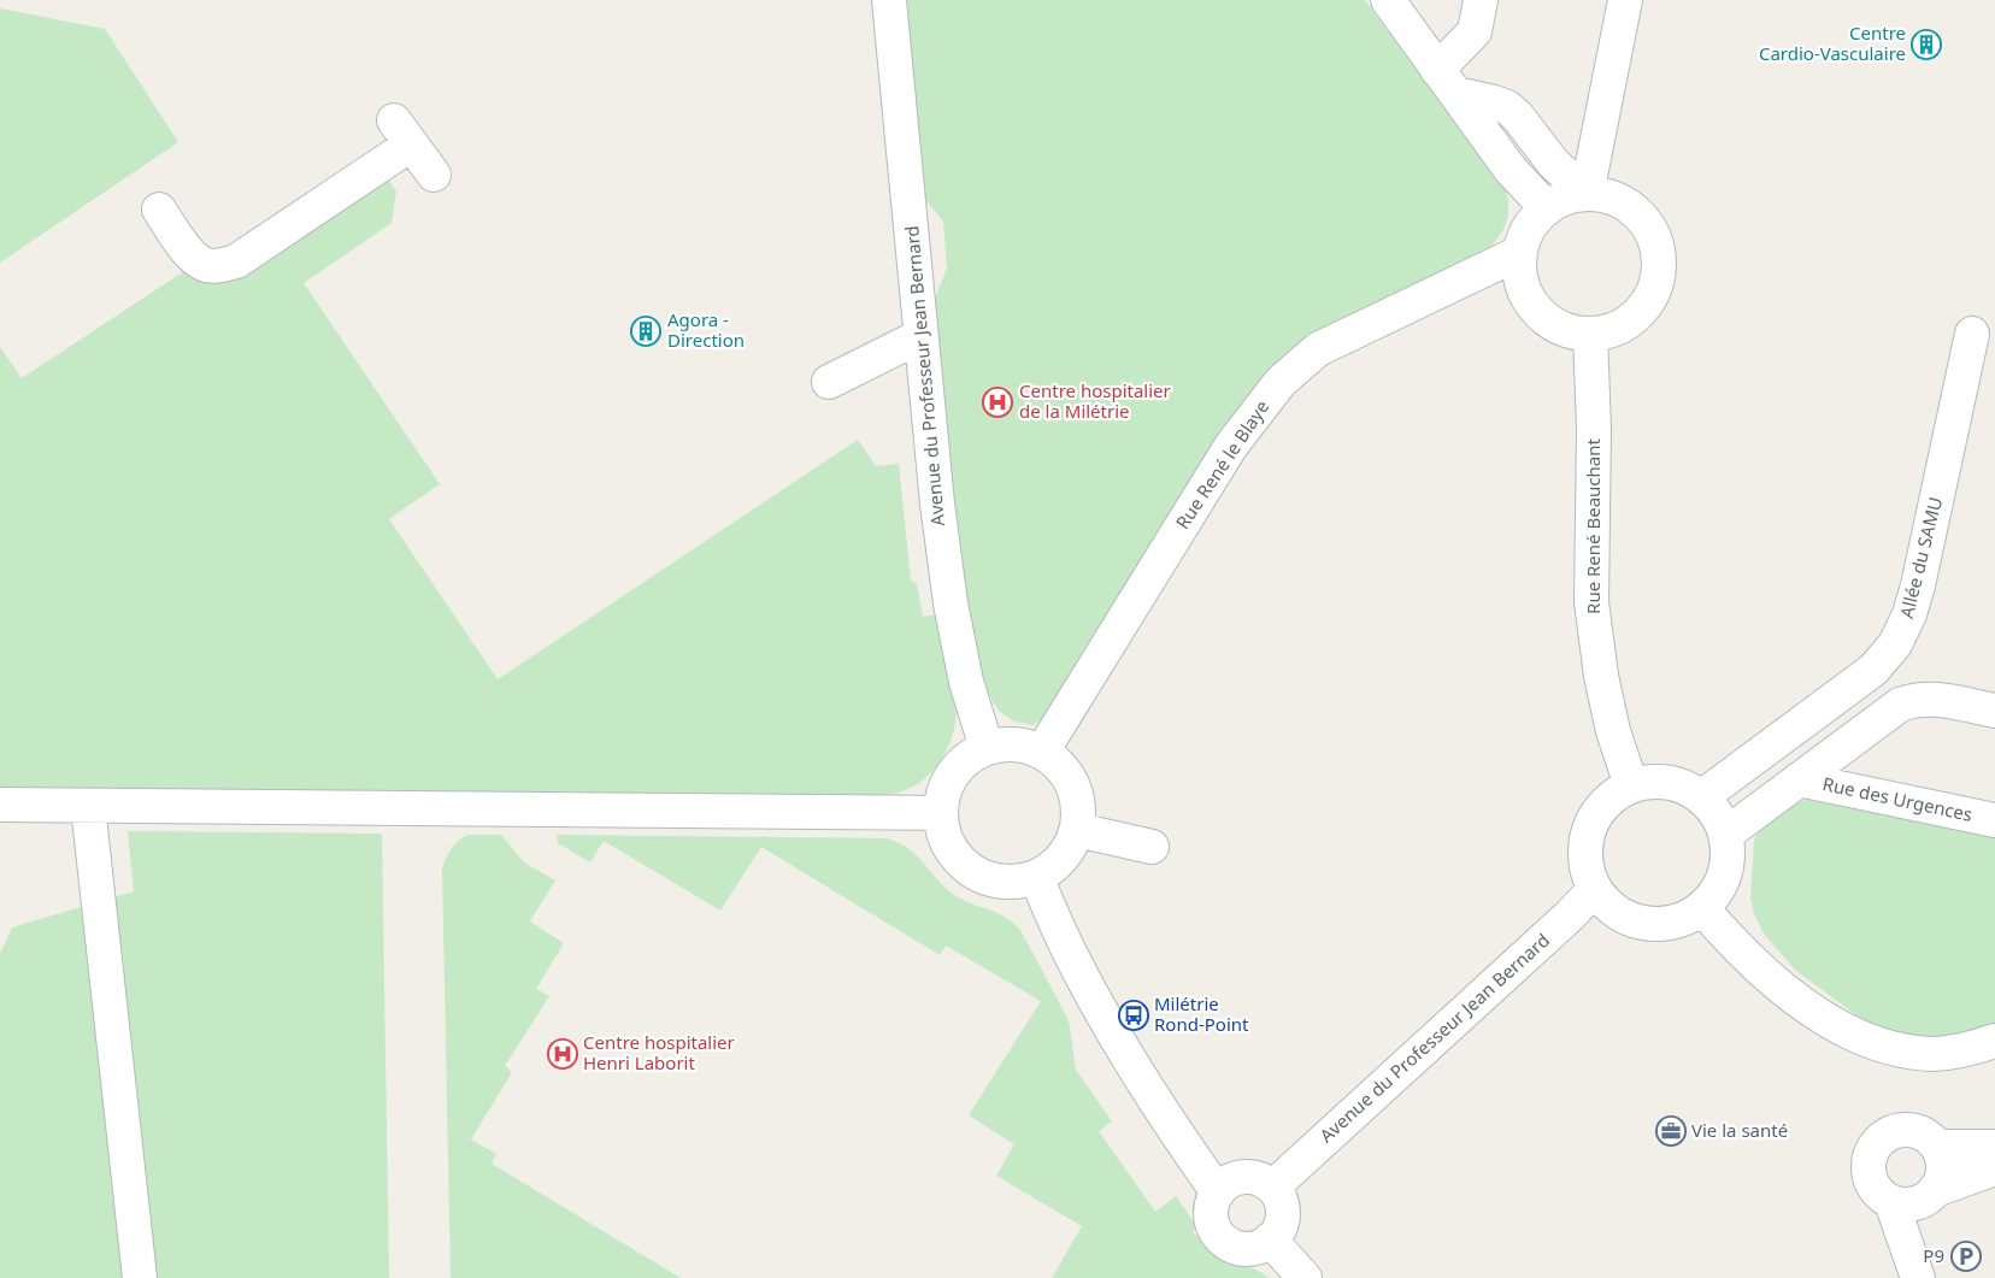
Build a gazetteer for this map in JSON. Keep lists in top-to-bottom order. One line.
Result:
{"streets":{"street":["Avenue du Professeur Jean Bernard","Rue René le Blaye","Rue René Beauchant","Allée du SAMU","Rue des Urgences"]},"crossings":[["Avenue du Professeur Jean Bernard","Rue René le Blaye"],["Avenue du Professeur Jean Bernard","Rue René Beauchant"],["Avenue du Professeur Jean Bernard","Allée du SAMU"],["Rue René le Blaye","Rue René Beauchant"],["Rue René Beauchant","Allée du SAMU"]],"places":{"building":["Centre Cardio-Vasculaire","Agora - Direction"],"hospital":["Centre hospitalier de la Milétrie","Centre hospitalier Henri Laborit"],"bus stop":["Milétrie Rond-Point"],"office":["Vie la santé"],"parking":["P9"]}}
